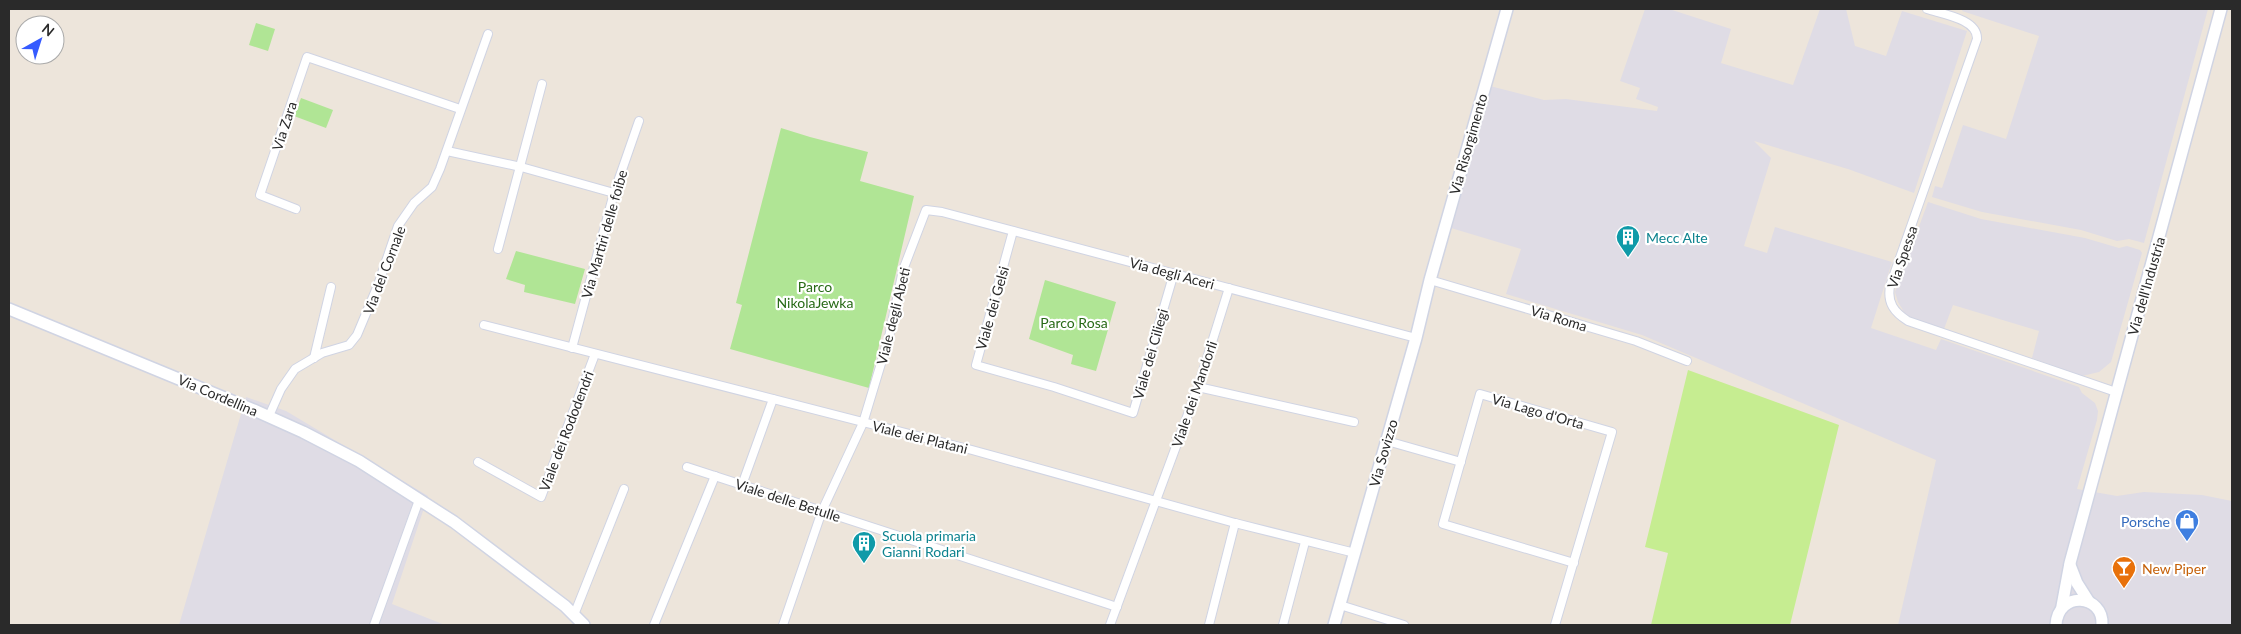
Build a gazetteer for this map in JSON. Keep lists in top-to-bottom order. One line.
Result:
{"streets":{"street":["Via Zara","Via Risorgimento","Via Martiri delle foibe","Via Spessa","Via del Cornale","Via degli Aceri","Via dell'Industria","Viale dei Gelsi","Viale degli Abeti","Via Roma","Viale dei Ciliegi","Viale dei Mandorli","Via Cordellina","Via Lago d'Orta","Viale dei Rododendri","Viale dei Platani","Via Sovizzo","Viale delle Betulle"]},"crossings":[["Via Zara","Via del Cornale"],["Via Risorgimento","Via Roma"],["Via Risorgimento","Via Sovizzo"],["Via Martiri delle foibe","Viale dei Platani"],["Via Spessa","Via dell'Industria"],["Via del Cornale","Via Cordellina"],["Via degli Aceri","Viale dei Gelsi"],["Via degli Aceri","Viale degli Abeti"],["Via degli Aceri","Viale dei Ciliegi"],["Via degli Aceri","Viale dei Mandorli"],["Via degli Aceri","Via Sovizzo"],["Viale dei Gelsi","Viale dei Ciliegi"],["Viale degli Abeti","Viale dei Platani"],["Viale degli Abeti","Viale delle Betulle"],["Via Roma","Via Sovizzo"],["Viale dei Mandorli","Viale dei Platani"],["Viale dei Mandorli","Viale delle Betulle"],["Viale dei Rododendri","Viale dei Platani"],["Viale dei Platani","Via Sovizzo"]],"parks":["Parco NikolaJewka","Parco Rosa"],"places":{"building":["Mecc Alte","Scuola primaria Gianni Rodari"],"shop":["Porsche"],"bar":["New Piper"]},"north":"top right"}
